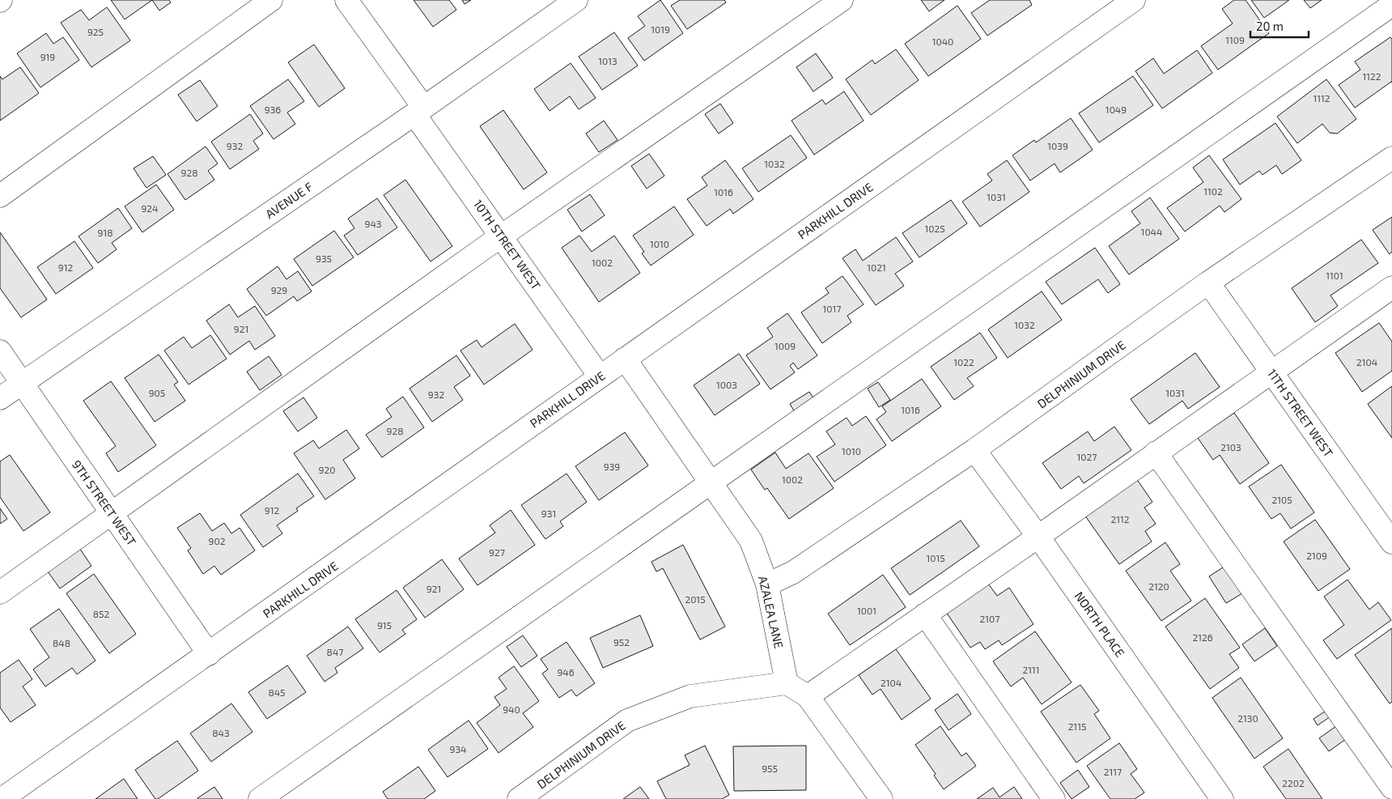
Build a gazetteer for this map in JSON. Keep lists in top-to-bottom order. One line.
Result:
{"streets":{"street":["AVENUE F","PARKHILL DRIVE","10TH STREET WEST","DELPHINIUM DRIVE","11TH STREET WEST","9TH STREET WEST","AZALEA LANE","NORTH PLACE"]},"crossings":[["AVENUE F","10TH STREET WEST"],["AVENUE F","9TH STREET WEST"],["PARKHILL DRIVE","10TH STREET WEST"],["PARKHILL DRIVE","9TH STREET WEST"],["PARKHILL DRIVE","AZALEA LANE"],["DELPHINIUM DRIVE","11TH STREET WEST"],["DELPHINIUM DRIVE","AZALEA LANE"],["DELPHINIUM DRIVE","NORTH PLACE"]],"house_numbers":["1019","925","1109","1040","919","1013","1122","1112","936","1049","932","1039","1032","928","1102","1016","1031","924","943","1025","1044","918","1010","935","1002","912","1021","1101","929","1017","1032","921","1009","1022","2104","1003","905","1031","932","1016","928","2103","1010","1027","939","920","1002","2105","912","931","2112","902","927","2109","1015","2120","921","2015","1001","852","2107","915","2126","952","848","847","2111","946","2104","845","940","2130","2115","843","934","955","2117","2202"],"scale_bar":"20 m"}
